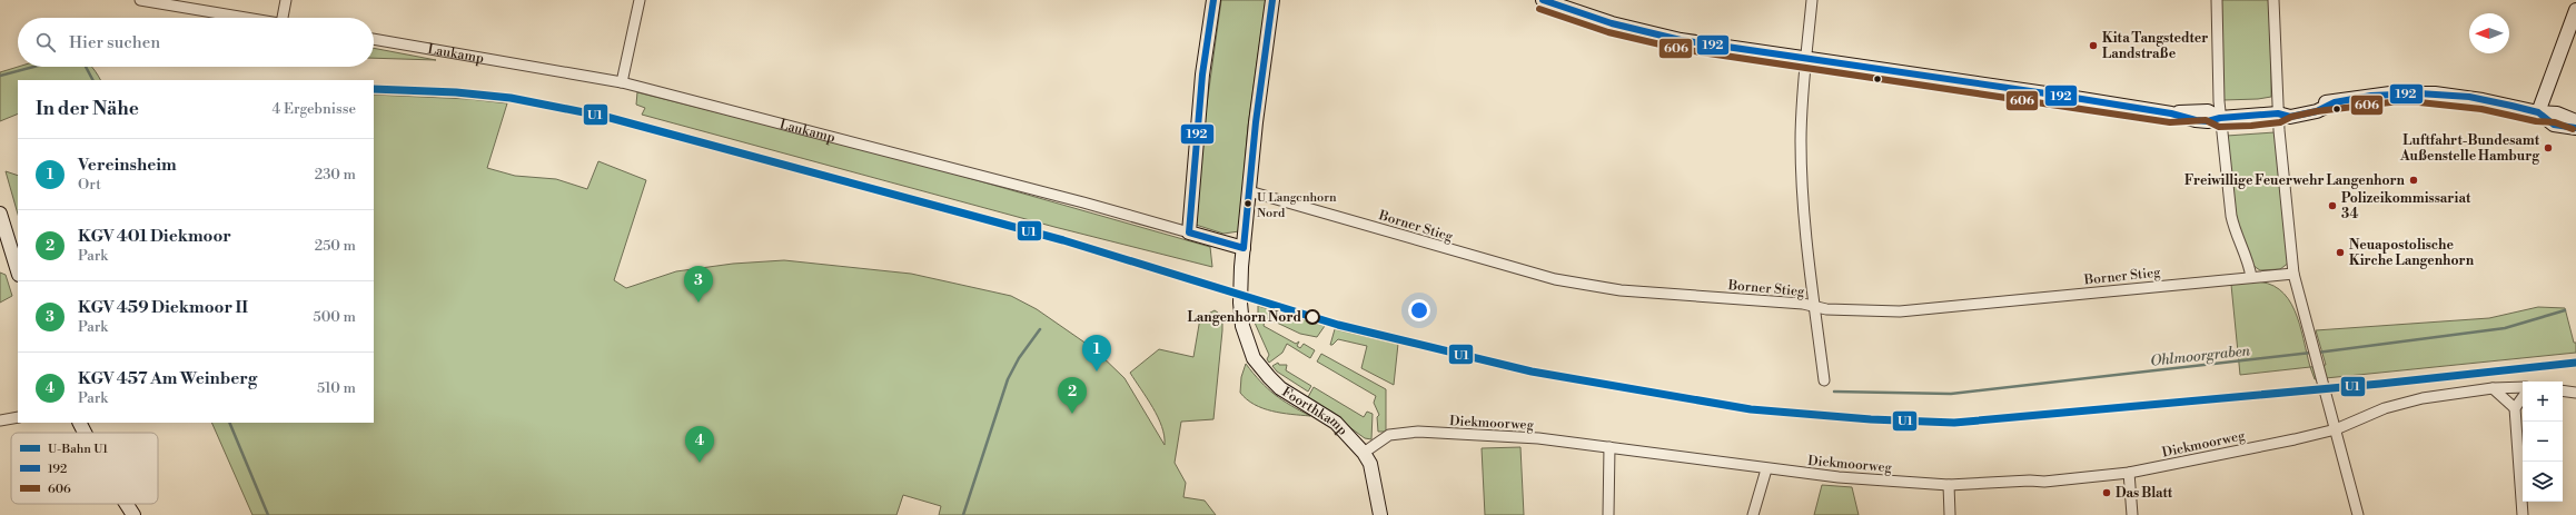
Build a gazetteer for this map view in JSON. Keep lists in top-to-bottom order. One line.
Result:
{"streets":{"street":["Laukamp","Borner Stieg","Foorthkamp","Diekmoorweg"]},"crossings":[["Laukamp","Foorthkamp"],["Borner Stieg","Foorthkamp"],["Foorthkamp","Diekmoorweg"]],"water":["Ohlmoorgraben"],"places":["Kita Tangstedter Landstraße","Luftfahrt-Bundesamt Außenstelle Hamburg","Freiwillige Feuerwehr Langenhorn","U Langenhorn Nord","Polizeikommissariat 34","Neuapostolische Kirche Langenhorn","Langenhorn Nord","Das Blatt"],"lines":["transit line 192","transit line 606","metro line U1"],"legend":["U-Bahn U1","192","606"],"north":"left","page":{"search":"Hier suchen","heading":["In der Nähe","4 Ergebnisse"],"list":[{"mark":"1","name":"Vereinsheim","note":"Ort","value":"230 m"},{"mark":"2","name":"KGV 401 Diekmoor","note":"Park","value":"250 m"},{"mark":"3","name":"KGV 459 Diekmoor II","note":"Park","value":"500 m"},{"mark":"4","name":"KGV 457 Am Weinberg","note":"Park","value":"510 m"}],"pins":["3","1","2","4"],"map_buttons":["+","−"]}}
